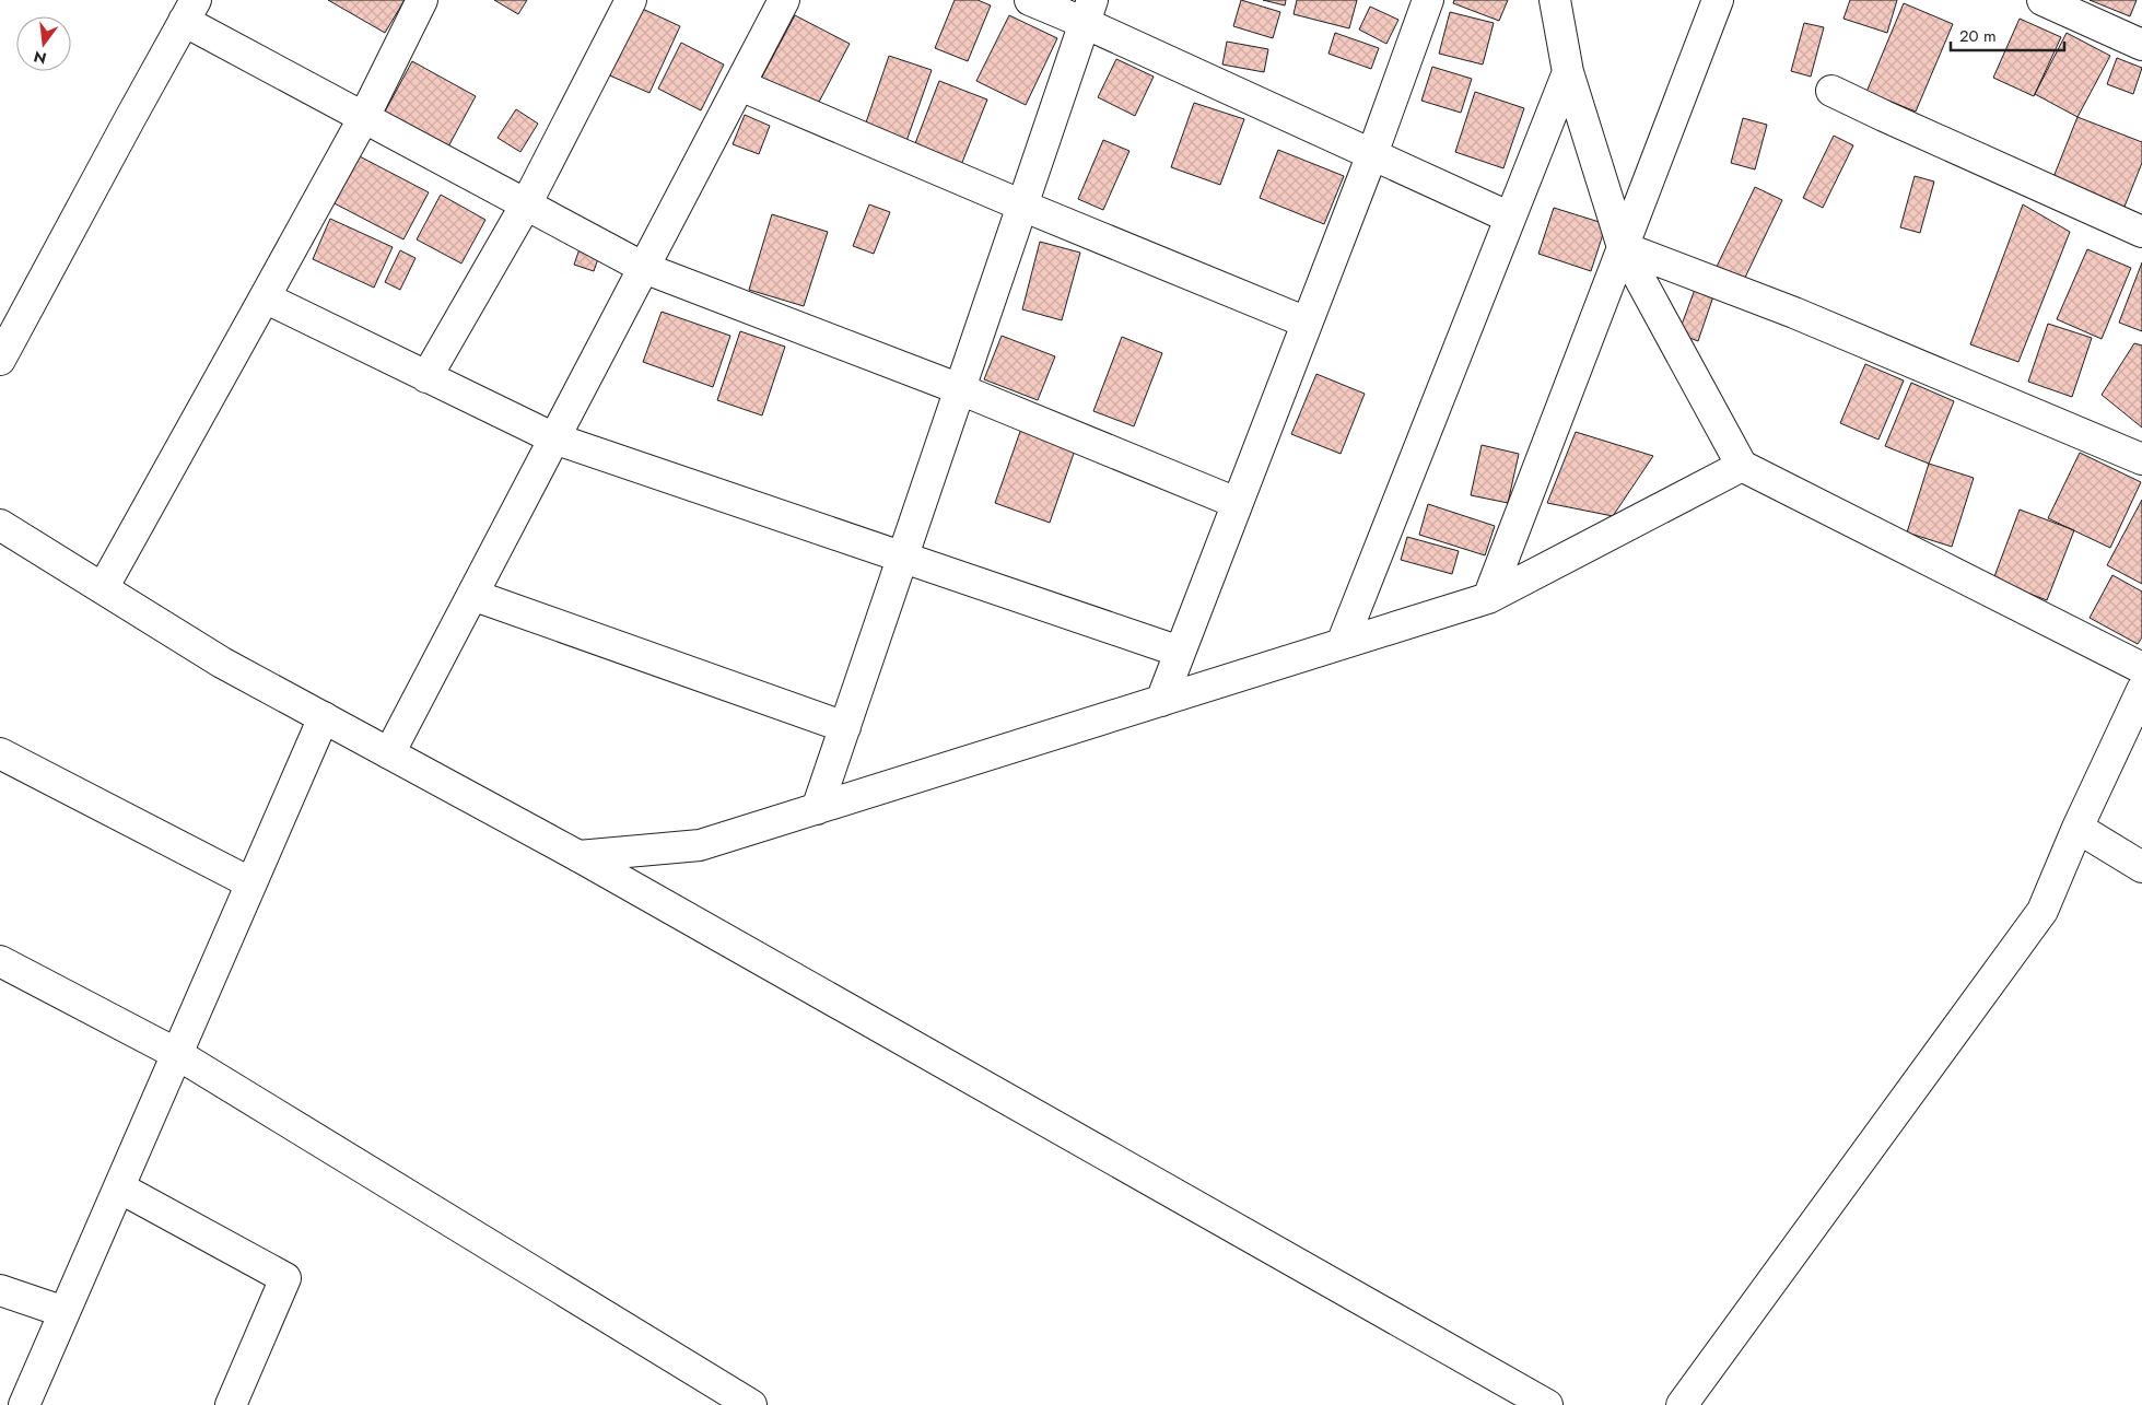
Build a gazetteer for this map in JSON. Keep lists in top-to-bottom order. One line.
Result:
{"scale_bar":"20 m","north":"bottom"}
